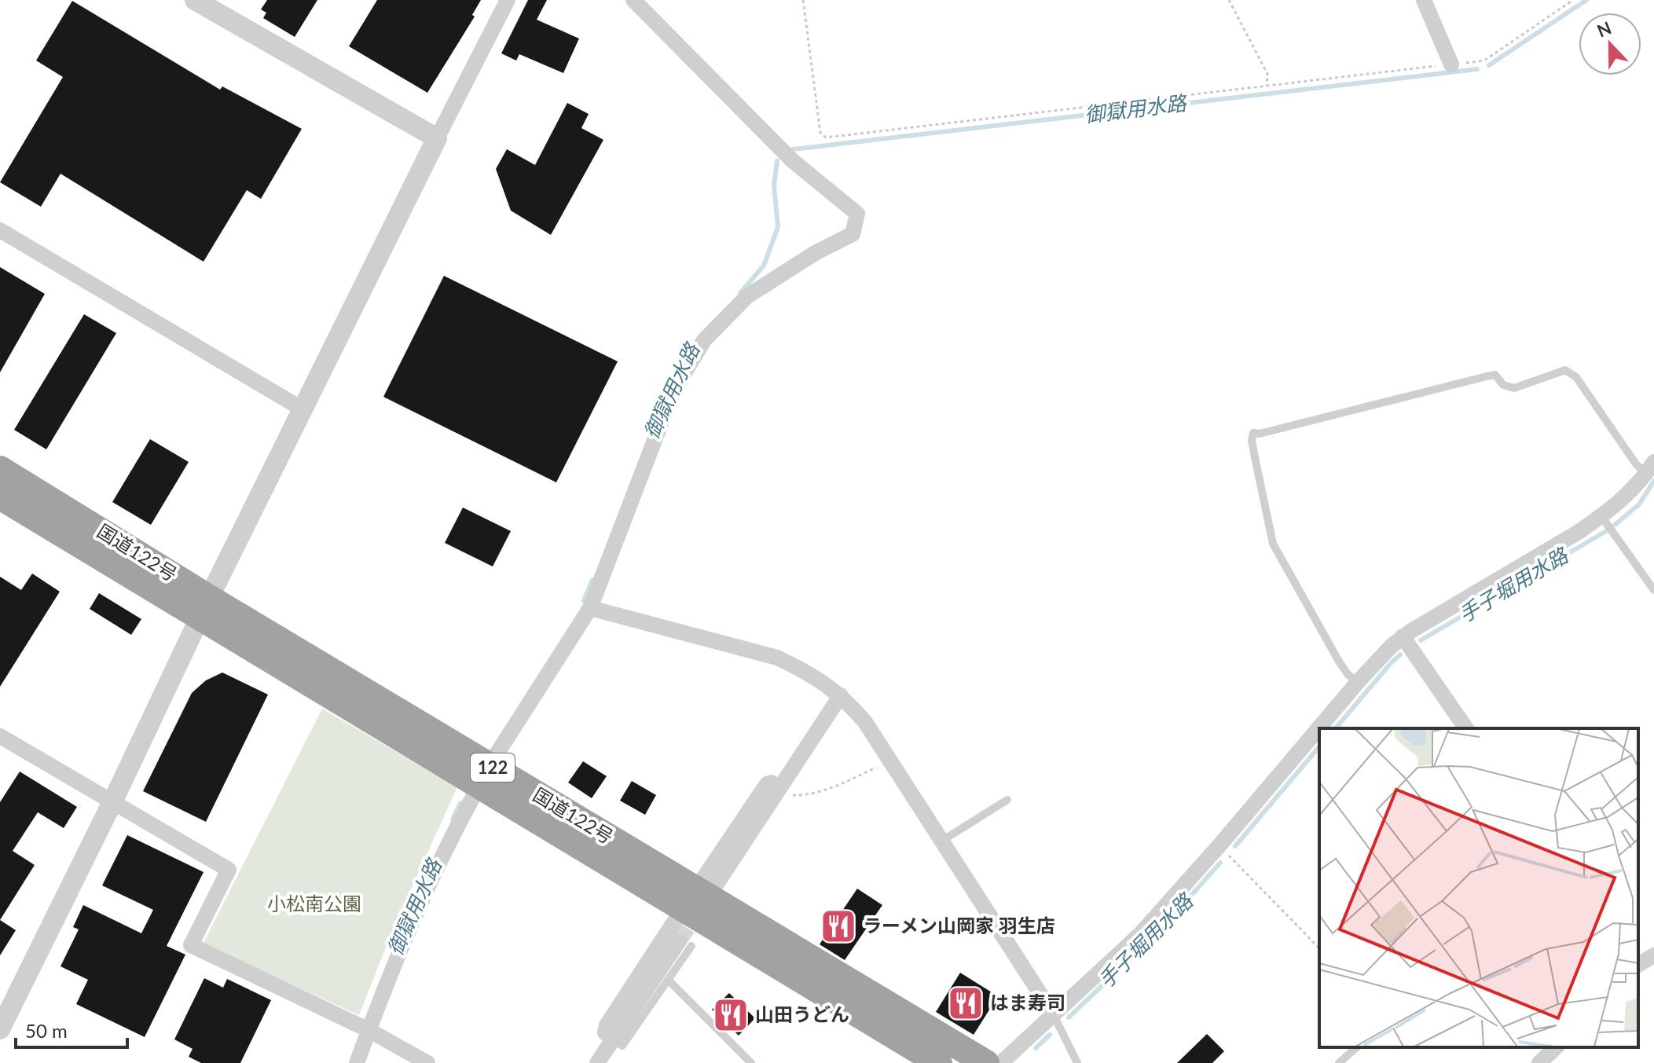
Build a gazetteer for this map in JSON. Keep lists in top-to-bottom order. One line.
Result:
{"streets":{"highway":["国道122号","122"]},"water":["御獄用水路","手子堀用水路"],"parks":["小松南公園"],"places":{"restaurant":["ラーメン山岡家 羽生店","はま寿司","山田うどん"]},"scale_bar":"50 m","north":"top"}
